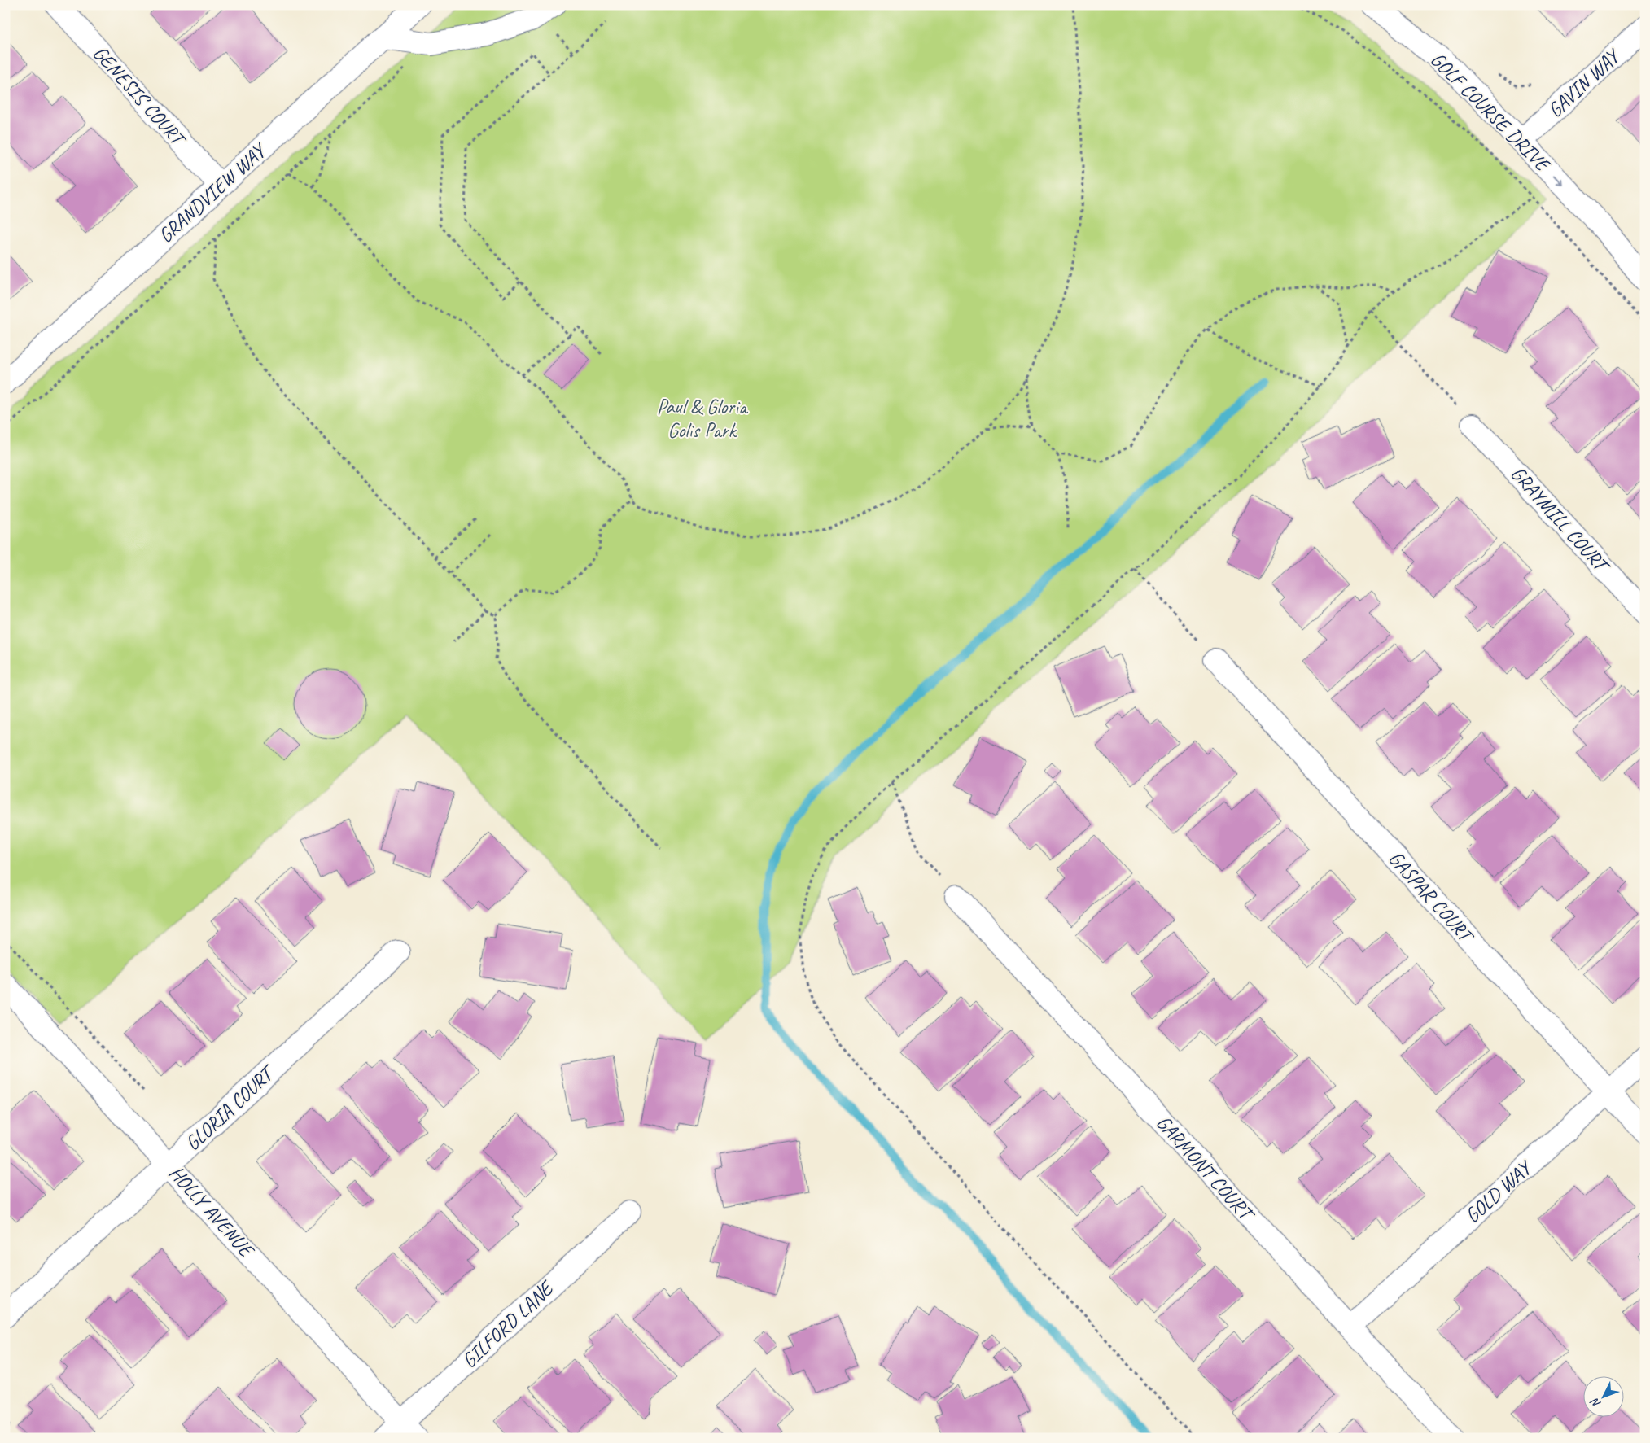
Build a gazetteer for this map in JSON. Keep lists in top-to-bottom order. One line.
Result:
{"streets":{"street":["GAVIN WAY","GENESIS COURT","GOLF COURSE DRIVE","GRANDVIEW WAY","GRAYMILL COURT","GASPAR COURT","GLORIA COURT","GARMONT COURT","GOLD WAY","HOLLY AVENUE","GILFORD LANE"]},"crossings":[["GAVIN WAY","GOLF COURSE DRIVE"],["GENESIS COURT","GRANDVIEW WAY"],["GASPAR COURT","GOLD WAY"],["GLORIA COURT","HOLLY AVENUE"],["GARMONT COURT","GOLD WAY"],["HOLLY AVENUE","GILFORD LANE"]],"parks":["Paul & Gloria Golis Park"],"north":"bottom left"}
